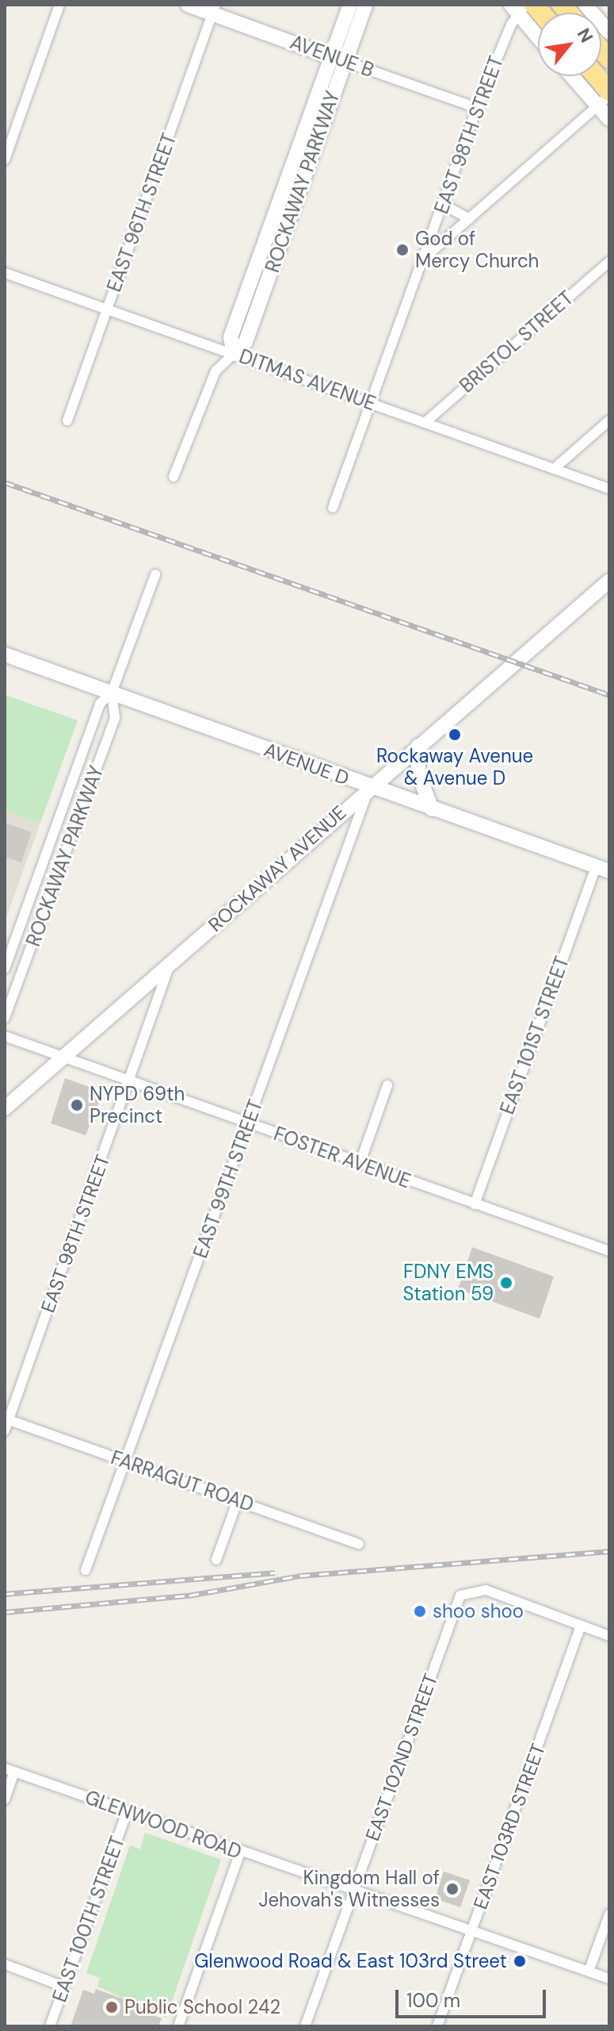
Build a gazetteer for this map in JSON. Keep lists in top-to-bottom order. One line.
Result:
{"streets":{"street":["AVENUE B","EAST 98TH STREET","ROCKAWAY PARKWAY","EAST 96TH STREET","BRISTOL STREET","DITMAS AVENUE","AVENUE D","ROCKAWAY AVENUE","EAST 101ST STREET","FOSTER AVENUE","EAST 99TH STREET","FARRAGUT ROAD","EAST 102ND STREET","GLENWOOD ROAD","EAST 103RD STREET","EAST 100TH STREET"]},"crossings":[["AVENUE B","EAST 98TH STREET"],["AVENUE B","ROCKAWAY PARKWAY"],["AVENUE B","EAST 96TH STREET"],["EAST 98TH STREET","DITMAS AVENUE"],["EAST 98TH STREET","ROCKAWAY AVENUE"],["EAST 98TH STREET","FOSTER AVENUE"],["EAST 98TH STREET","FARRAGUT ROAD"],["ROCKAWAY PARKWAY","DITMAS AVENUE"],["ROCKAWAY PARKWAY","AVENUE D"],["EAST 96TH STREET","DITMAS AVENUE"],["BRISTOL STREET","DITMAS AVENUE"],["AVENUE D","ROCKAWAY AVENUE"],["AVENUE D","EAST 101ST STREET"],["AVENUE D","EAST 99TH STREET"],["ROCKAWAY AVENUE","FOSTER AVENUE"],["ROCKAWAY AVENUE","EAST 99TH STREET"],["EAST 101ST STREET","FOSTER AVENUE"],["FOSTER AVENUE","EAST 99TH STREET"],["EAST 99TH STREET","FARRAGUT ROAD"],["EAST 102ND STREET","GLENWOOD ROAD"],["EAST 102ND STREET","EAST 103RD STREET"],["GLENWOOD ROAD","EAST 103RD STREET"],["GLENWOOD ROAD","EAST 100TH STREET"]],"places":["God of Mercy Church","Rockaway Avenue & Avenue D","NYPD 69th Precinct","FDNY EMS Station 59","shoo shoo","Kingdom Hall of Jehovah's Witnesses","Glenwood Road & East 103rd Street","Public School 242"],"scale_bar":"100 m","north":"top right"}
